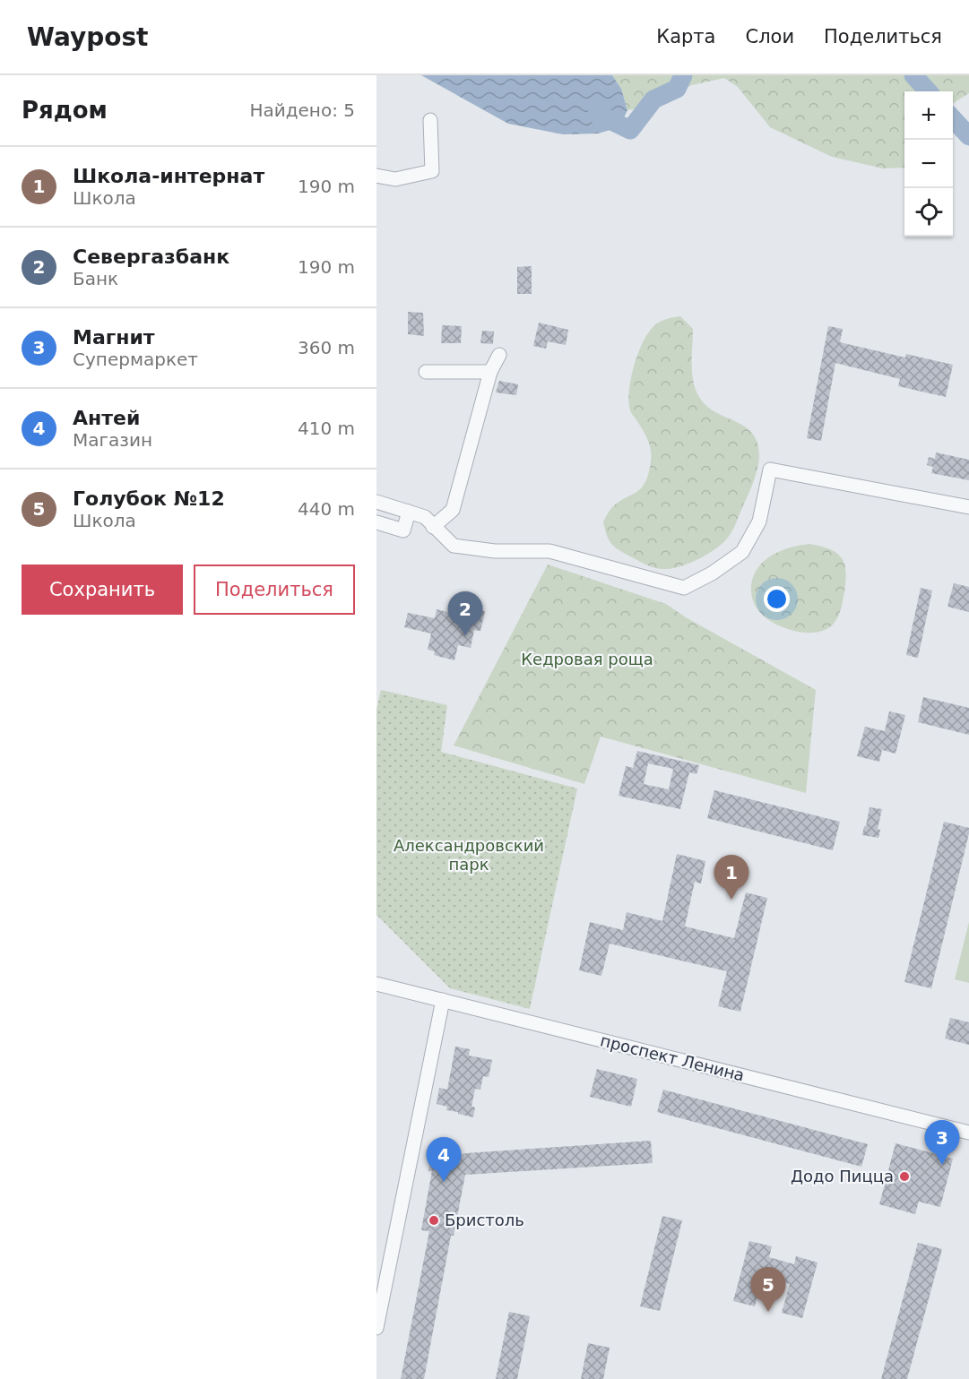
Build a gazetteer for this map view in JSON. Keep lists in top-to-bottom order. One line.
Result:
{"streets":{"street":["проспект Ленина"]},"parks":["Кедровая роща","Александровский парк"],"places":["Додо Пицца","Бристоль"],"page":{"header":"Waypost","nav":["Карта","Слои","Поделиться"],"heading":["Рядом","Найдено: 5"],"map_buttons":["+","−"],"list":[{"mark":"1","name":"Школа-интернат","note":"Школа","value":"190 m"},{"mark":"2","name":"Севергазбанк","note":"Банк","value":"190 m"},{"mark":"3","name":"Магнит","note":"Супермаркет","value":"360 m"},{"mark":"4","name":"Антей","note":"Магазин","value":"410 m"},{"mark":"5","name":"Голубок №12","note":"Школа","value":"440 m"}],"buttons":["Сохранить","Поделиться"],"pins":["2","1","3","4","5"]}}
